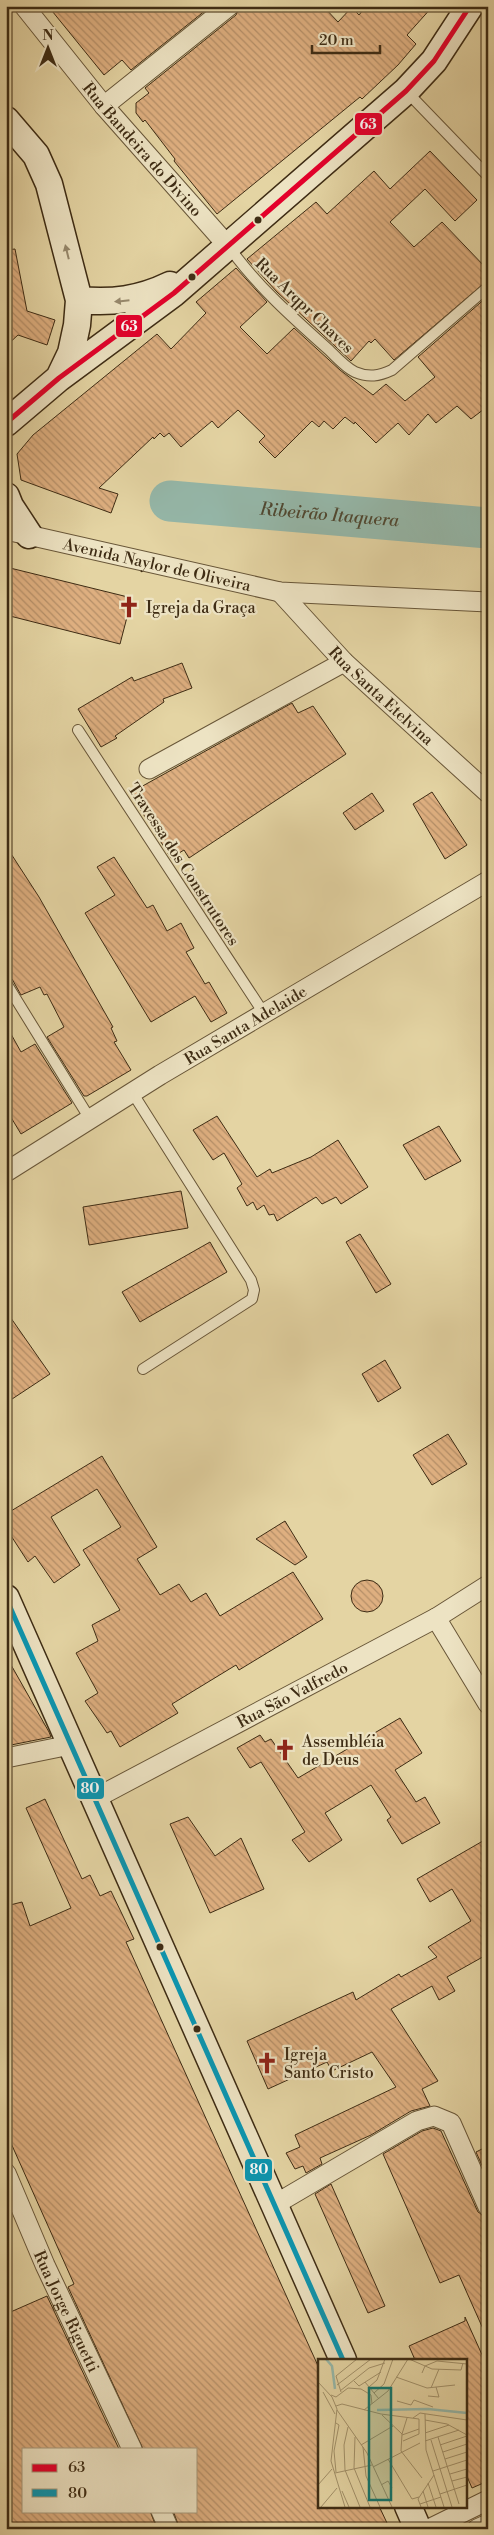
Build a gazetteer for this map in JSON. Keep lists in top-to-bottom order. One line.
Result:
{"streets":{"street":["Rua Bandeira do Divino","Avenida Naylor de Oliveira","Rua Santa Etelvina","Rua Santa Adelaide","Rua São Valfredo","Rua Jorge Riguetti"],"lane":["Rua Arqpr Chaves","Travessa dos Construtores"]},"crossings":[["Rua Bandeira do Divino","Rua Arqpr Chaves"],["Avenida Naylor de Oliveira","Rua Santa Etelvina"],["Travessa dos Construtores","Rua Santa Adelaide"]],"water":["Ribeirão Itaquera"],"places":{"church":["Igreja da Graça","Assembléia de Deus","Igreja Santo Cristo"]},"lines":["transit line 63","transit line 80"],"legend":["63","80"],"scale_bar":"20 m","north":"top"}
